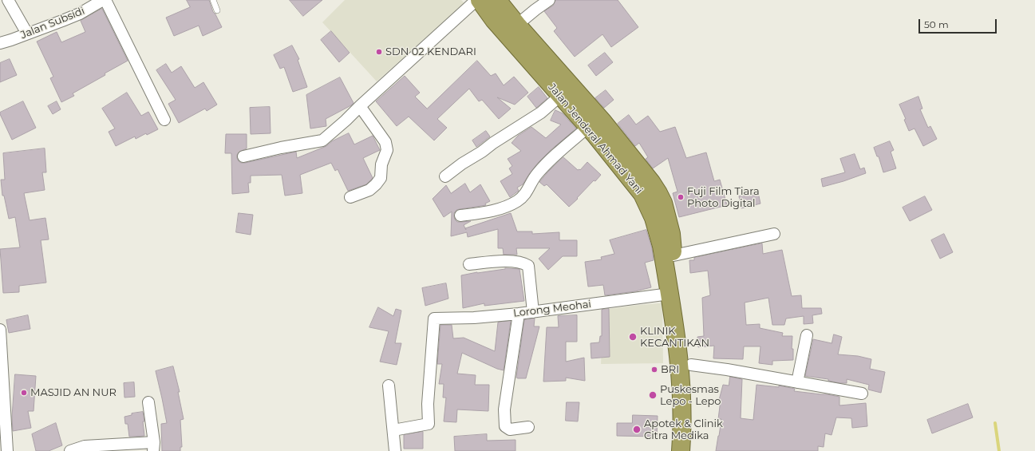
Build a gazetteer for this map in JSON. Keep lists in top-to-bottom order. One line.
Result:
{"streets":{"highway":["Jalan Jenderal Ahmad Yani"],"street":["Jalan Subsidi","Lorong Meohai"]},"crossings":[["Jalan Jenderal Ahmad Yani","Lorong Meohai"]],"places":["SDN 02 KENDARI","Fuji Film Tiara Photo Digital","KLINIK KECANTIKAN","BRI","MASJID AN NUR","Puskesmas Lepo - Lepo","Apotek & Clinik Citra Medika"],"scale_bar":"50 m"}
